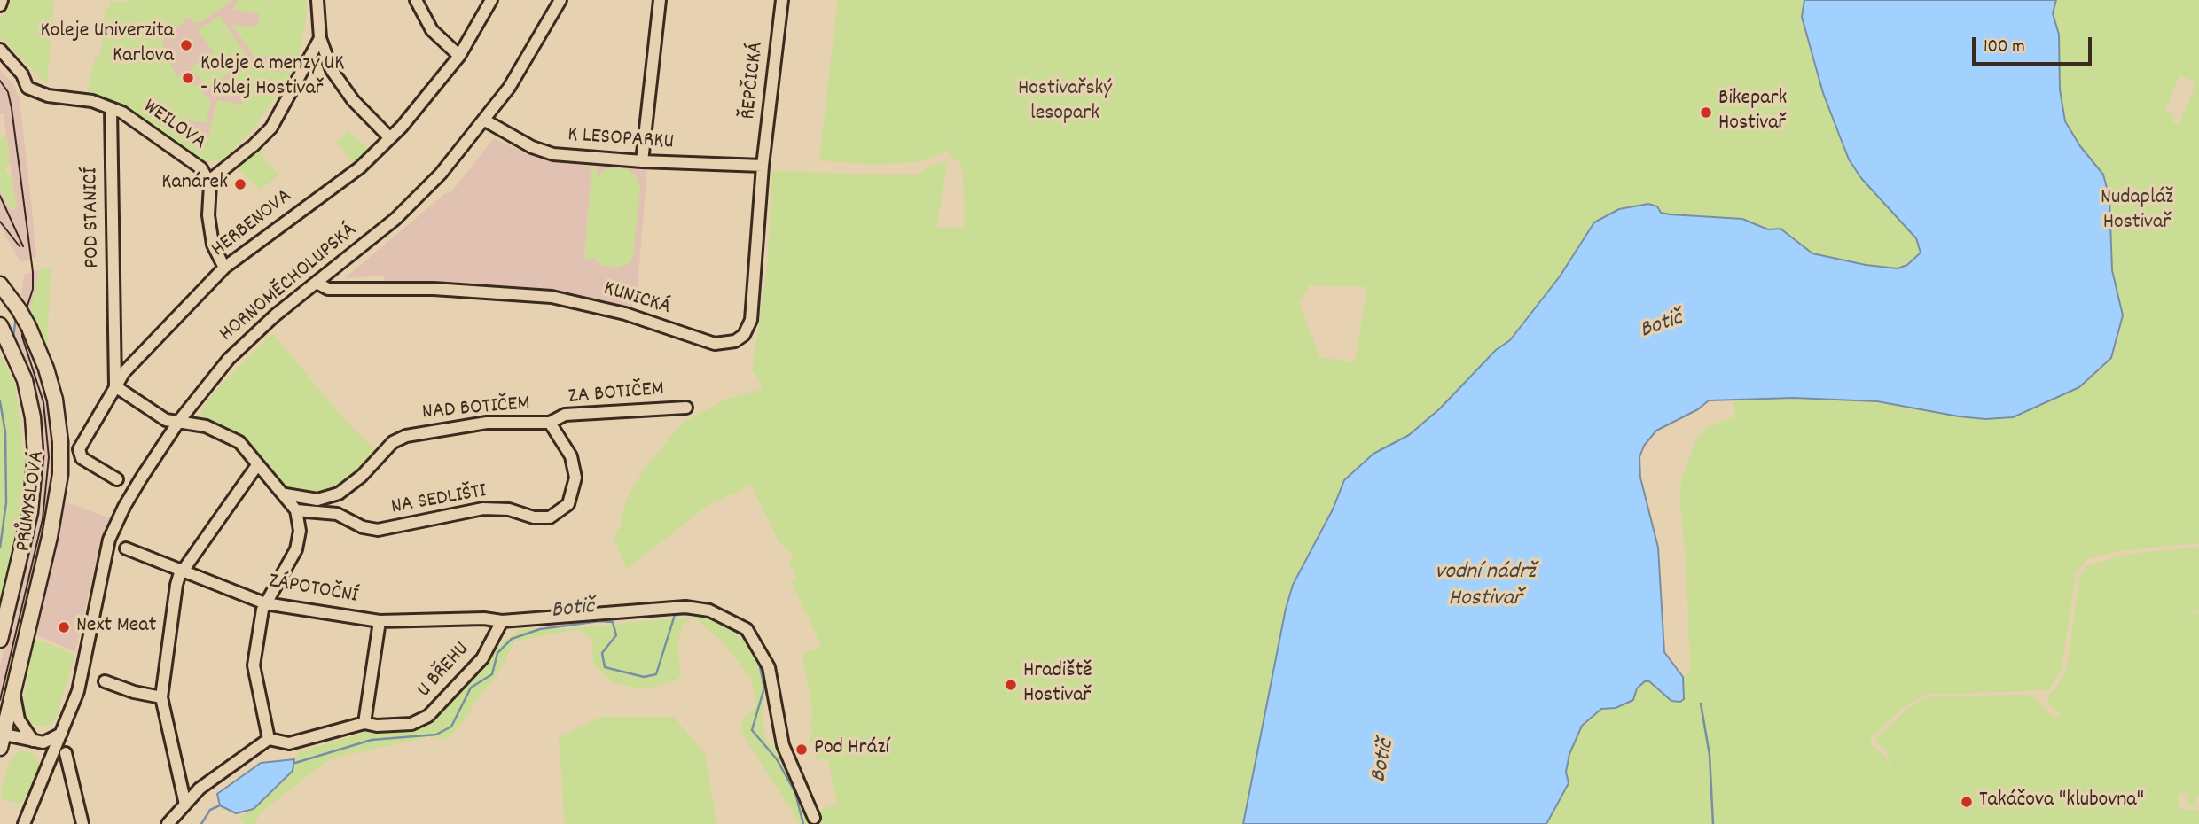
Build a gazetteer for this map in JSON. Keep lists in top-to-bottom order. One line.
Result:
{"streets":{"main road":["PRŮMYSLOVÁ"],"street":["ŘEPČICKÁ","WEILOVA","K LESOPARKU","POD STANICÍ","HERBENOVA","HORNOMĚCHOLUPSKÁ","KUNICKÁ","ZA BOTIČEM","NAD BOTIČEM","NA SEDLIŠTI","ZÁPOTOČNÍ","U BŘEHU"]},"crossings":[["ŘEPČICKÁ","K LESOPARKU"],["ŘEPČICKÁ","KUNICKÁ"],["WEILOVA","POD STANICÍ"],["K LESOPARKU","HORNOMĚCHOLUPSKÁ"],["K LESOPARKU","KUNICKÁ"],["POD STANICÍ","HERBENOVA"],["HORNOMĚCHOLUPSKÁ","KUNICKÁ"],["ZA BOTIČEM","NAD BOTIČEM"],["NAD BOTIČEM","NA SEDLIŠTI"],["ZÁPOTOČNÍ","U BŘEHU"]],"water":["Botič","vodní nádrž Hostivař"],"parks":["Hostivařský lesopark","Nudapláž Hostivař"],"places":["Koleje Univerzita Karlova","Koleje a menzy UK - kolej Hostivař","Bikepark Hostivař","Kanárek","Next Meat","Hradiště Hostivař","Pod Hrází","Takáčova \"klubovna\""],"scale_bar":"100 m"}
